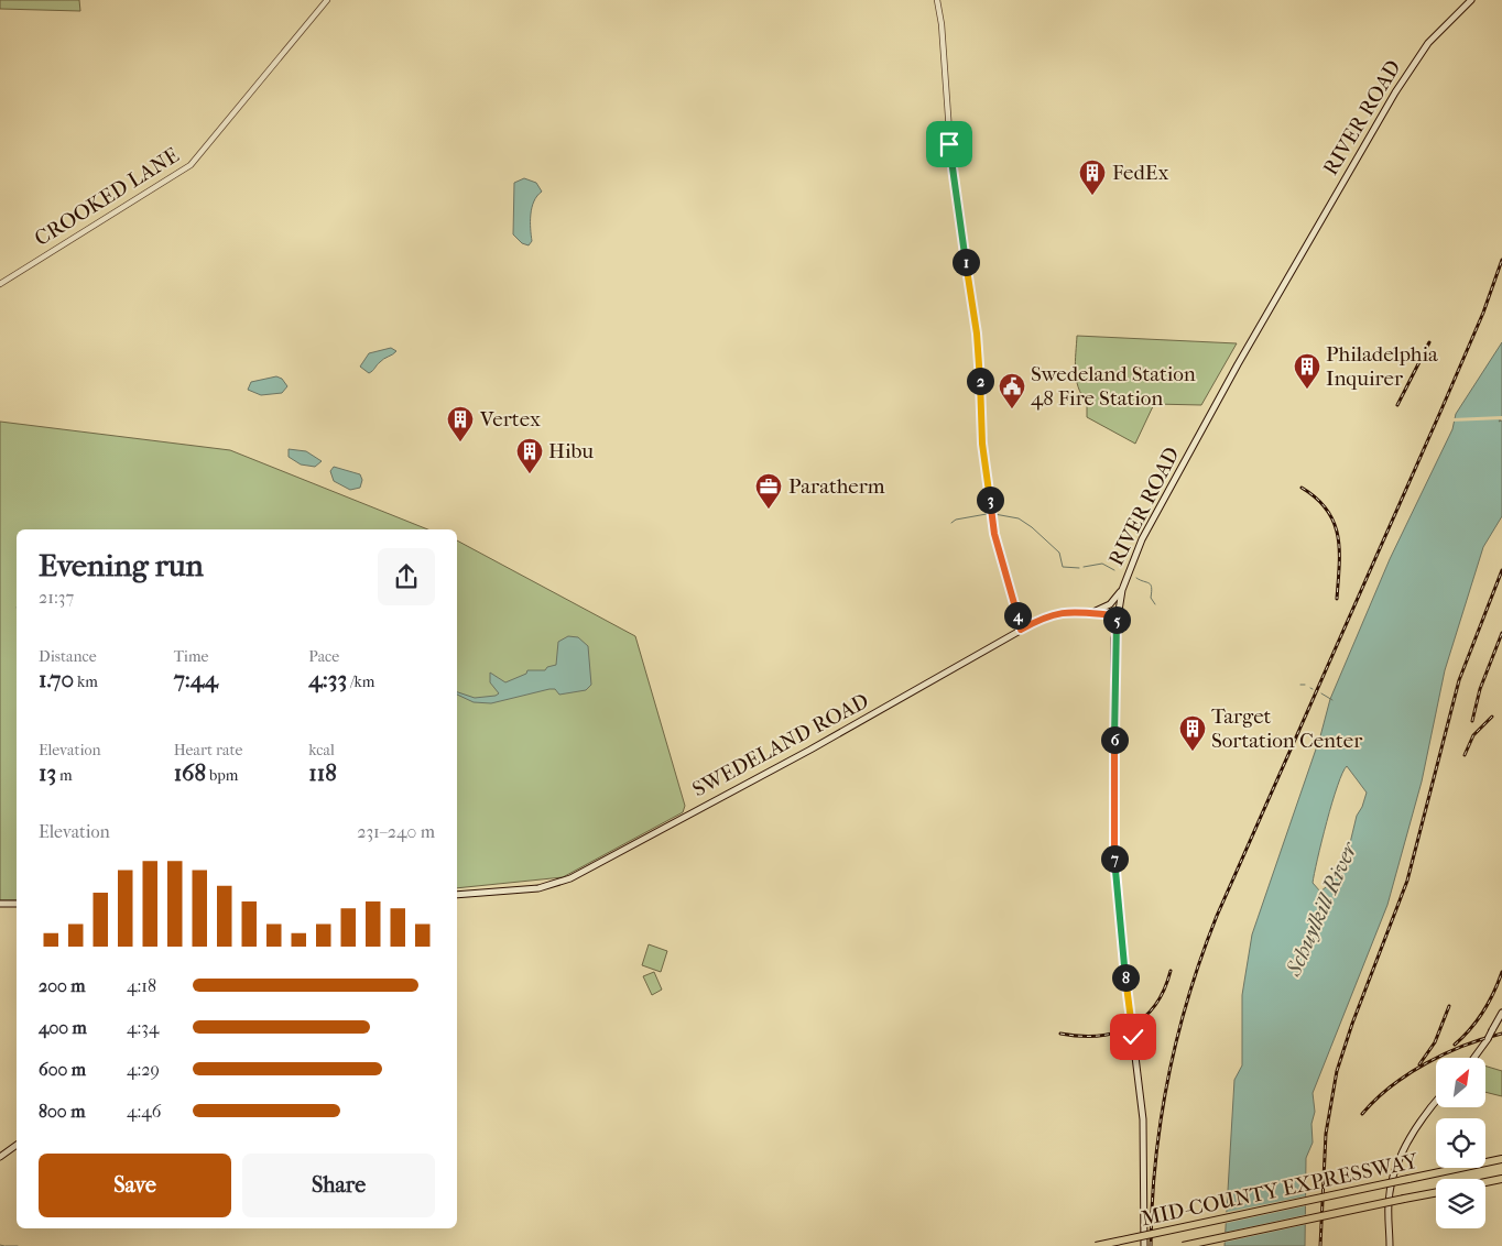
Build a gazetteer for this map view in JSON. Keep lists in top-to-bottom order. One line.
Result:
{"streets":{"highway":["MID-COUNTY EXPRESSWAY"],"main road":["RIVER ROAD","SWEDELAND ROAD"],"street":["CROOKED LANE"]},"crossings":[["RIVER ROAD","SWEDELAND ROAD"]],"water":["Schuylkill River"],"places":{"building":["FedEx","Philadelphia Inquirer","Vertex","Hibu","Target Sortation Center"],"public building":["Swedeland Station 48 Fire Station"],"office":["Paratherm"]},"north":"top right","page":{"pins":["1","2","3","4","5","6","7","8"],"heading":["Evening run","21:37"],"stats":[["Distance","1.70 km"],["Time","7:44"],["Pace","4:33 /km"],["Elevation","13 m"],["Heart rate","168 bpm"],["kcal","118"]],"chart":["Elevation","231–240 m"],"list":[{"name":"200 m","note":"4:18"},{"name":"400 m","note":"4:34"},{"name":"600 m","note":"4:29"},{"name":"800 m","note":"4:46"}],"buttons":["Save","Share"]}}
